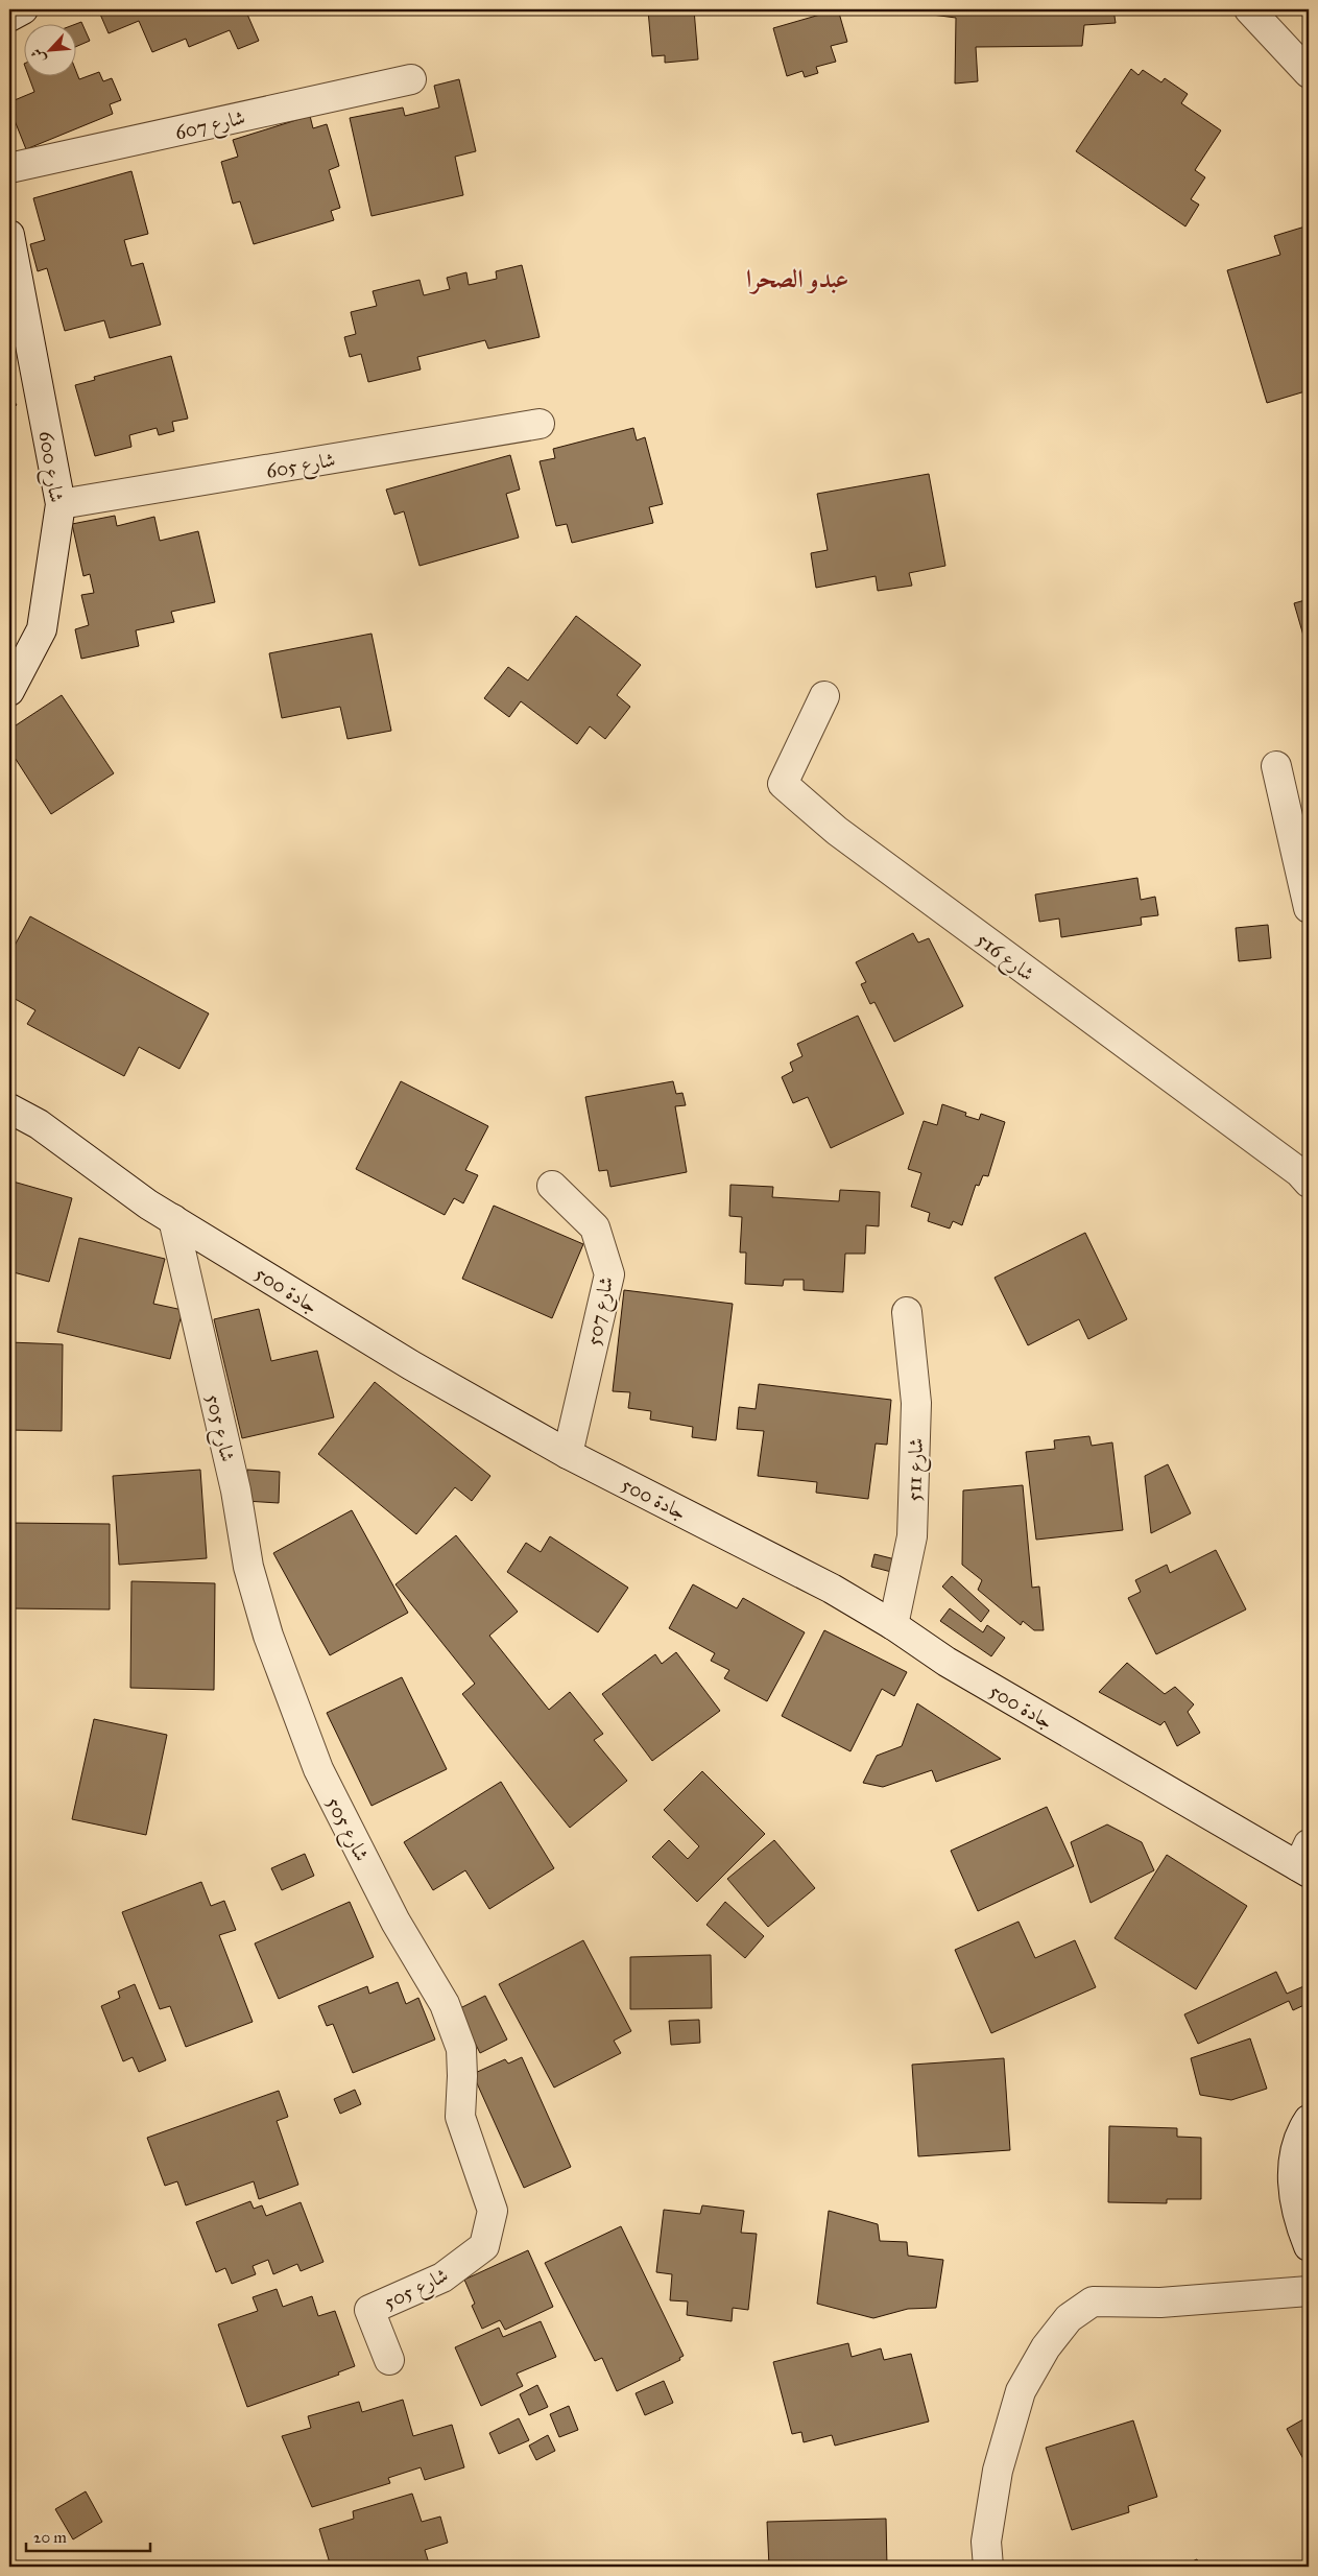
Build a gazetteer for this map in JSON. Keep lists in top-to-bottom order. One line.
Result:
{"streets":{"street":["شارع 607","شارع 605","شارع 600","شارع 516","جادة 500","شارع 507","شارع 505","شارع 511"]},"crossings":[["شارع 605","شارع 600"],["جادة 500","شارع 507"],["جادة 500","شارع 505"],["جادة 500","شارع 511"]],"districts":["عبدو الصحرا"],"scale_bar":"20 m","north":"bottom left"}
